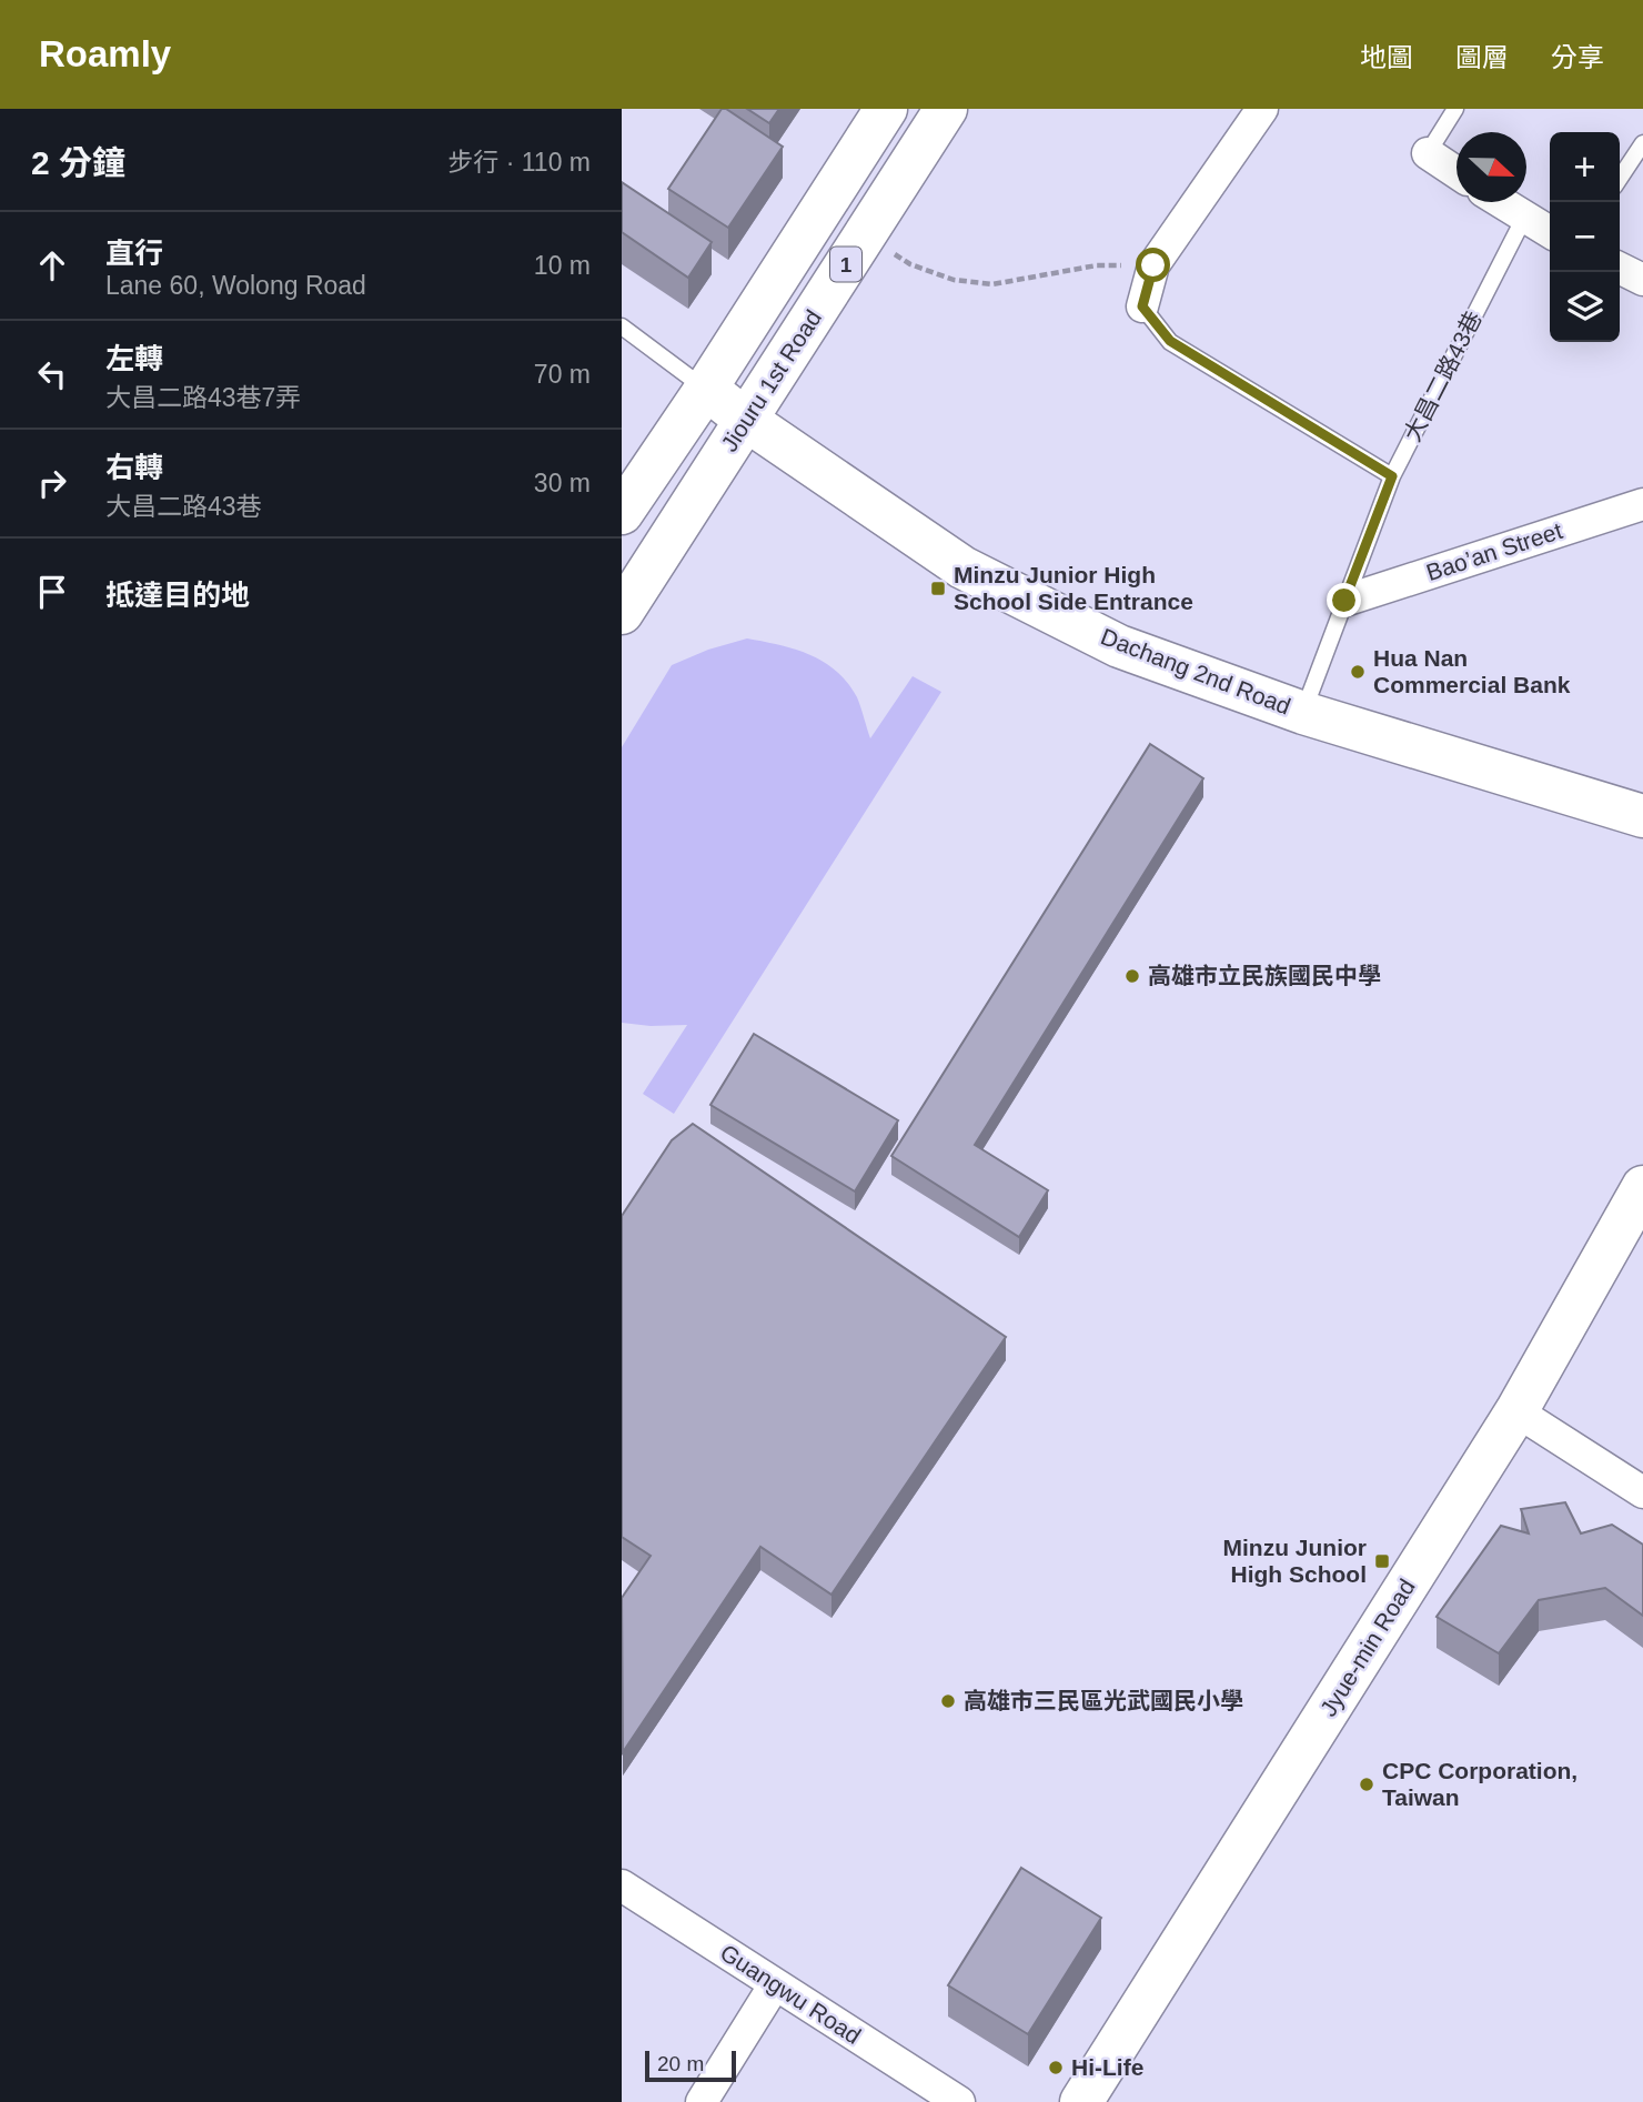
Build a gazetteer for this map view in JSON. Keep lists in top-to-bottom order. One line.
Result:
{"streets":{"street":["1","Jiouru 1st Road","Bao’an Street","Dachang 2nd Road","Jyue-min Road","Guangwu Road"],"lane":["大昌二路43巷"]},"crossings":[["1","Dachang 2nd Road"],["大昌二路43巷","Bao’an Street"],["大昌二路43巷","Dachang 2nd Road"],["Jiouru 1st Road","Dachang 2nd Road"]],"places":{"transit":["Minzu Junior High School Side Entrance","Minzu Junior High School"],"other":["Hua Nan Commercial Bank","高雄市立民族國民中學","高雄市三民區光武國民小學","CPC Corporation, Taiwan","Hi-Life"]},"scale_bar":"20 m","north":"right","page":{"header":"Roamly","nav":["地圖","圖層","分享"],"heading":["2 分鐘","步行 · 110 m"],"map_buttons":["+","−"],"list":[["直行","Lane 60, Wolong Road","10 m"],["左轉","大昌二路43巷7弄","70 m"],["右轉","大昌二路43巷","30 m"],"抵達目的地"],"scale":"20 m"}}
